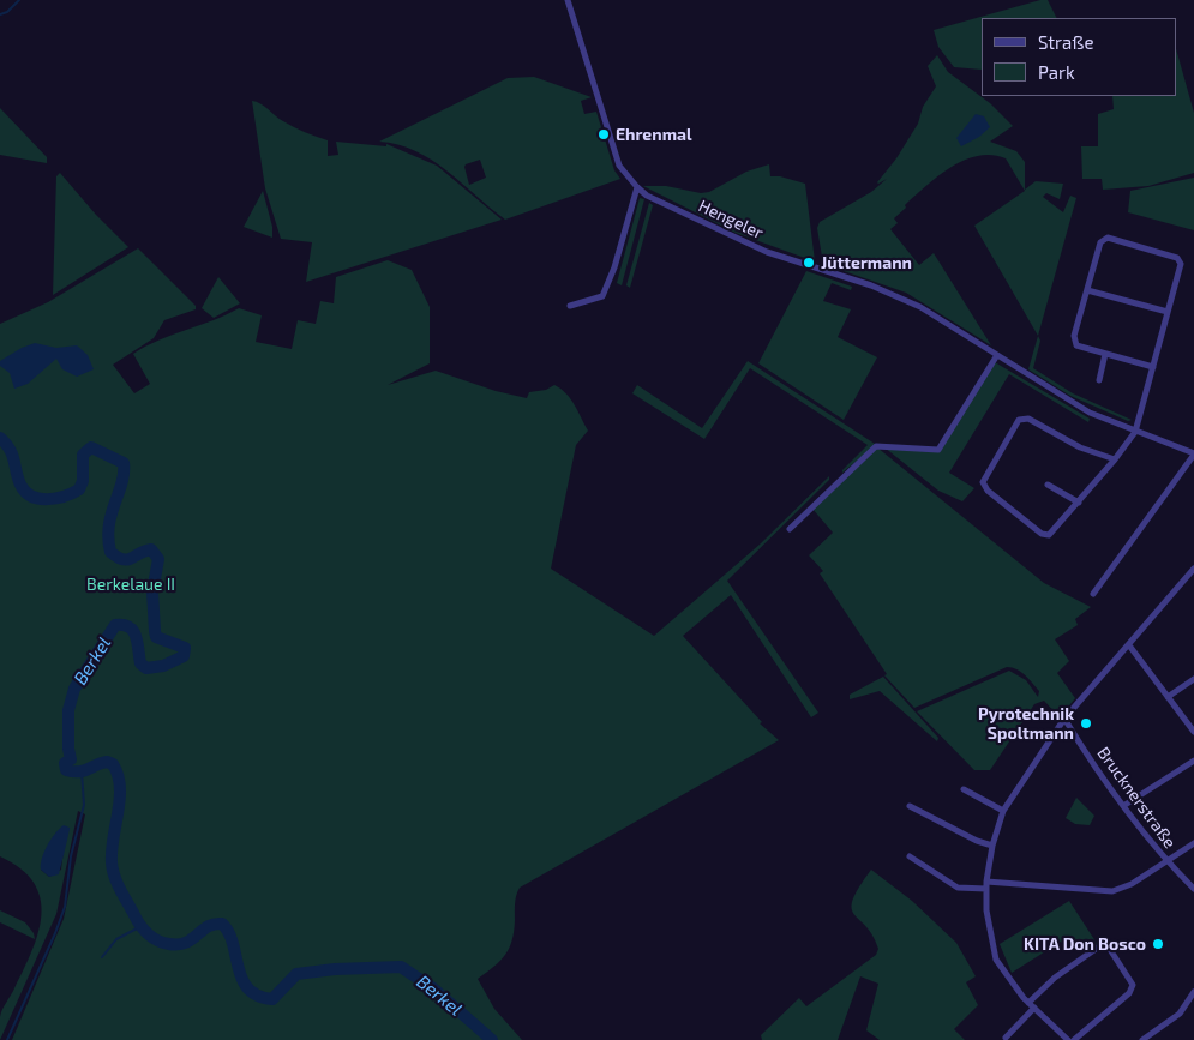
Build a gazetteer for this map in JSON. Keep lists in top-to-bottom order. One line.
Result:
{"streets":{"street":["Hengeler","Brucknerstraße"]},"water":["Berkel"],"parks":["Berkelaue II"],"places":["Ehrenmal","Jüttermann","Pyrotechnik Spoltmann","KITA Don Bosco"],"legend":["Straße","Park"]}
